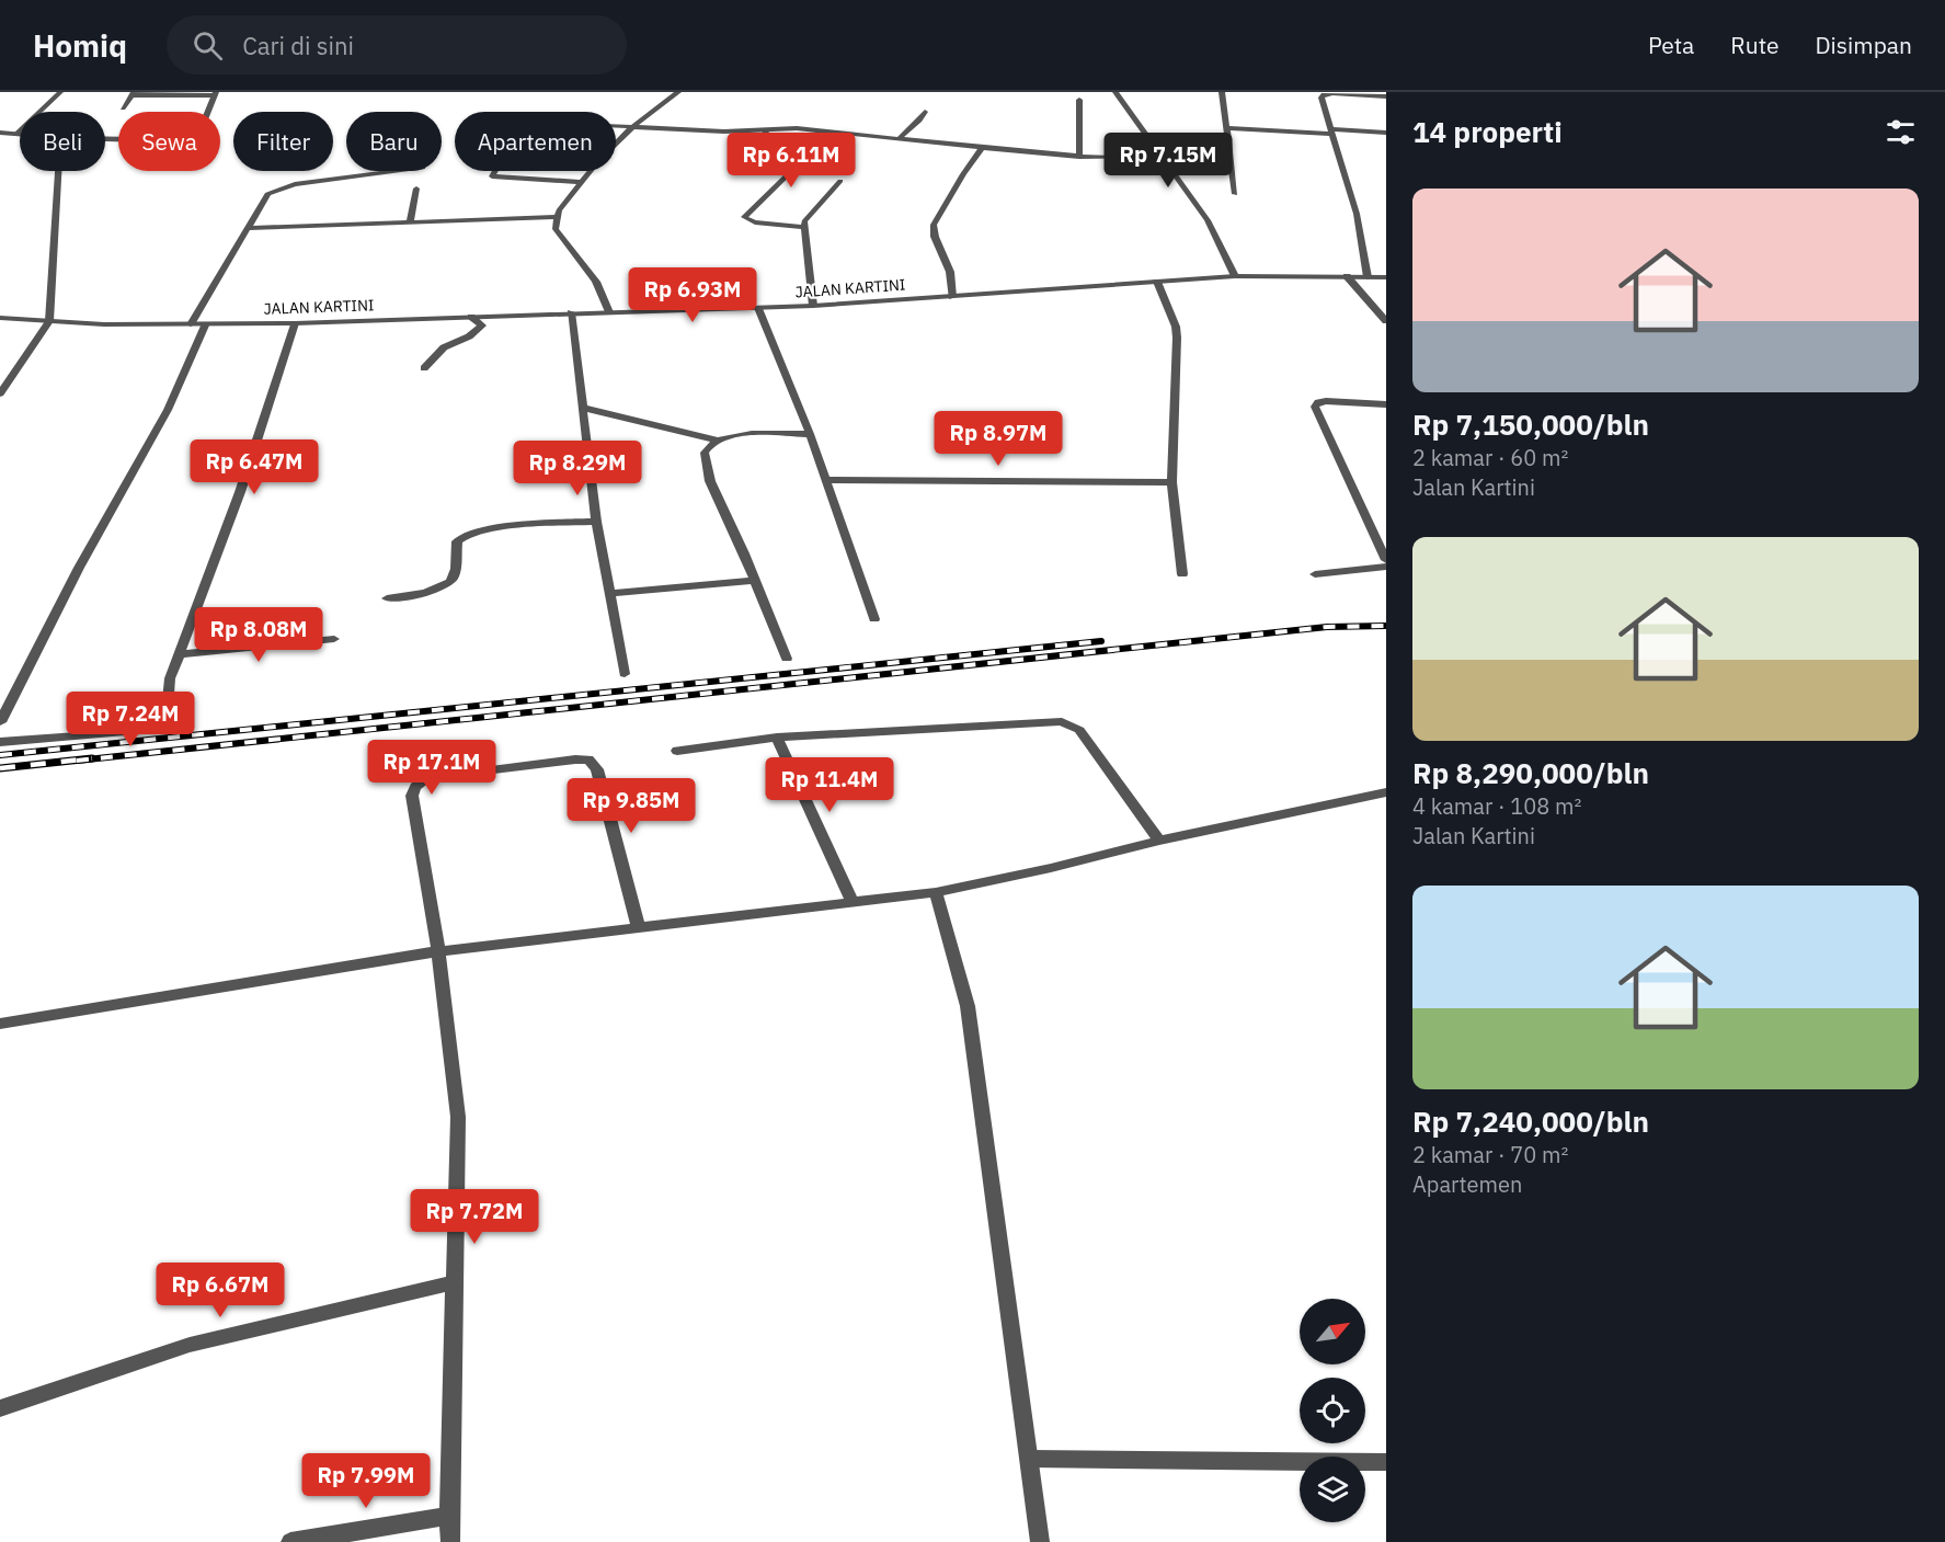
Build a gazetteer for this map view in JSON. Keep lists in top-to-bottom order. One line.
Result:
{"streets":{"street":["JALAN KARTINI"]},"north":"top right","page":{"header":"Homiq","search":"Cari di sini","nav":["Peta","Rute","Disimpan"],"heading":"14 properti","chip":["Beli","Sewa","Filter","Baru","Apartemen"],"price":["Rp 6.11M","Rp 7.15M","Rp 6.93M","Rp 8.97M","Rp 6.47M","Rp 8.29M","Rp 8.08M","Rp 7.24M","Rp 17.1M","Rp 11.4M","Rp 9.85M","Rp 7.72M","Rp 6.67M","Rp 7.99M"],"list":[{"name":"Rp 7,150,000/bln","note":"2 kamar · 60 m² · Jalan Kartini"},{"name":"Rp 8,290,000/bln","note":"4 kamar · 108 m² · Jalan Kartini"},{"name":"Rp 7,240,000/bln","note":"2 kamar · 70 m² · Apartemen"}]}}
